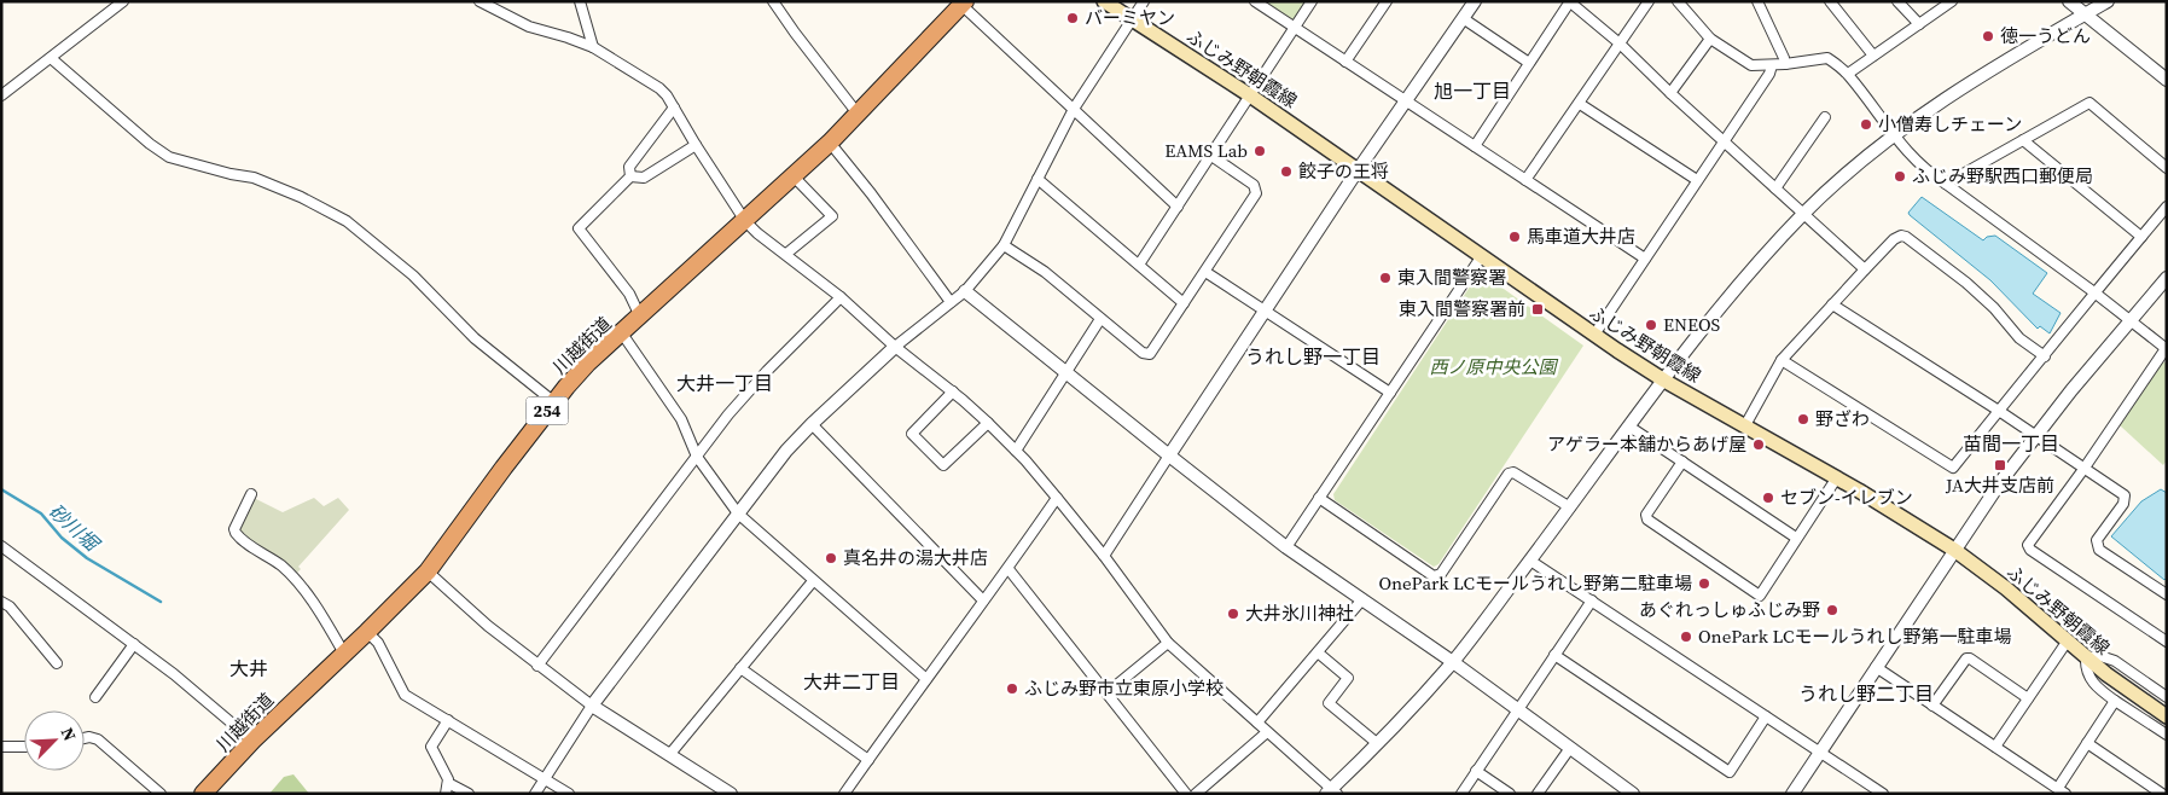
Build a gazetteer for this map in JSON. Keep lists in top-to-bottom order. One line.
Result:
{"streets":{"highway":["川越街道","254"],"main road":["ふじみ野朝霞線"]},"districts":["旭一丁目","うれし野一丁目","大井一丁目","苗間一丁目","大井","大井二丁目","うれし野二丁目"],"water":["砂川堀"],"parks":["西ノ原中央公園"],"places":{"other":["バーミヤン","徳一うどん","小僧寿しチェーン","EAMS Lab","餃子の王将","ふじみ野駅西口郵便局","馬車道大井店","東入間警察署","ENEOS","野ざわ","アゲラー本舗からあげ屋","セブン-イレブン","真名井の湯大井店","OnePark LCモールうれし野第二駐車場","あぐれっしゅふじみ野","大井氷川神社","OnePark LCモールうれし野第一駐車場","ふじみ野市立東原小学校"],"transit":["東入間警察署前","JA大井支店前"]},"north":"top right"}
